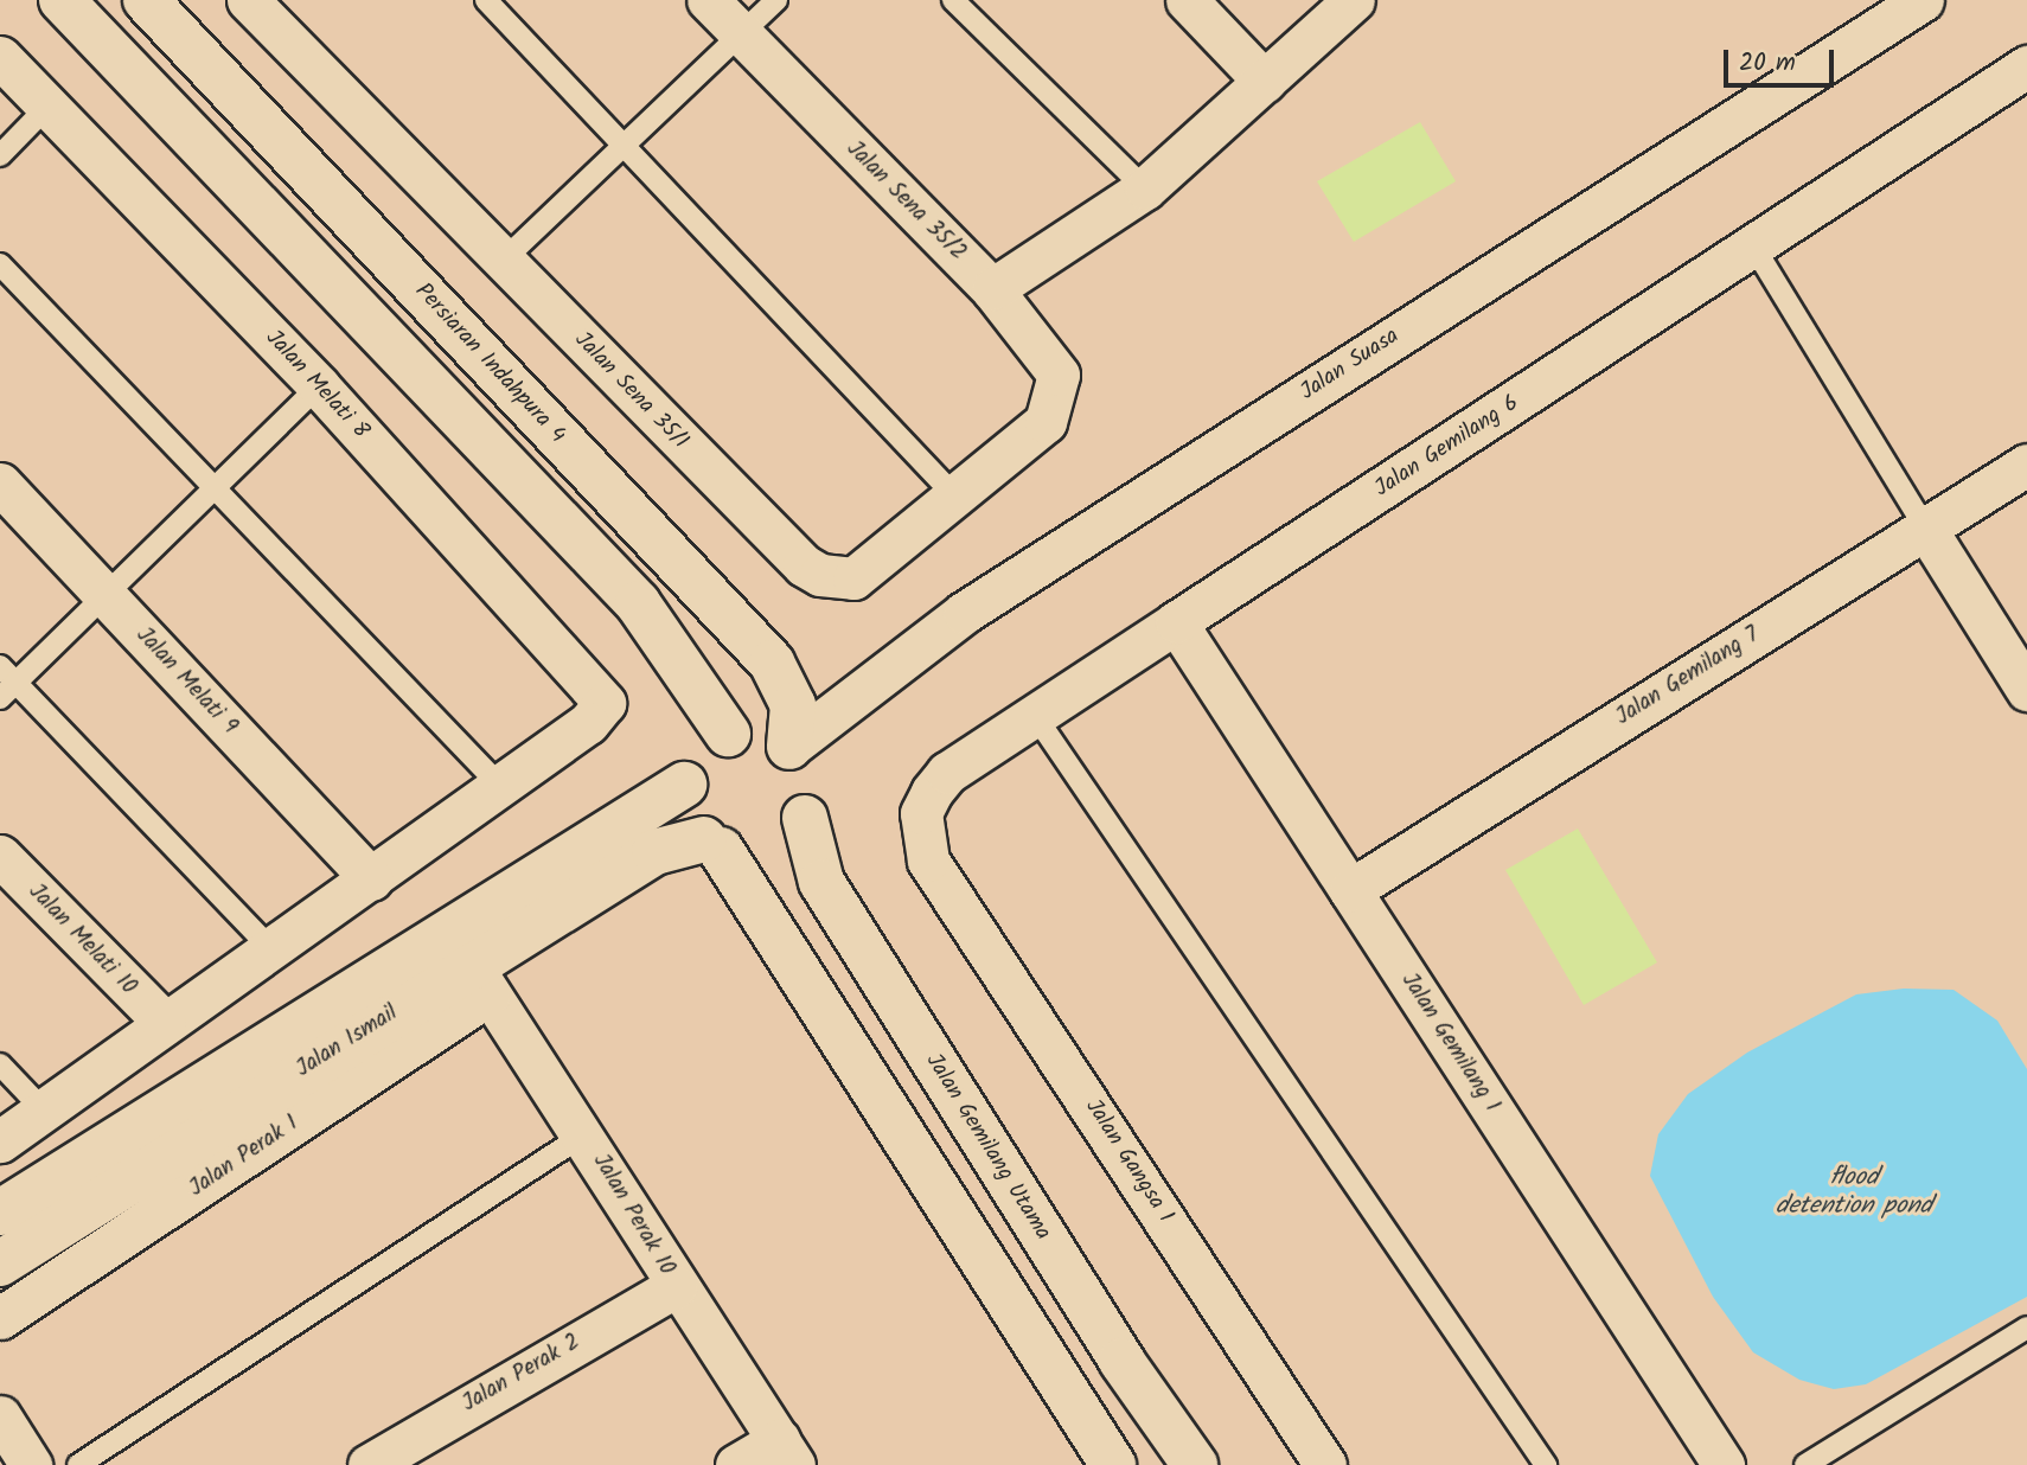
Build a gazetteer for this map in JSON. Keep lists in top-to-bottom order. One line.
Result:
{"streets":{"main road":["Persiaran Indahpura 4","Jalan Ismail","Jalan Gemilang Utama"],"street":["Jalan Sena 35/2","Jalan Suasa","Jalan Melati 8","Jalan Sena 35/1","Jalan Gemilang 6","Jalan Gemilang 7","Jalan Melati 9","Jalan Melati 10","Jalan Gemilang 1","Jalan Perak 1","Jalan Gangsa 1","Jalan Perak 10","Jalan Perak 2"]},"crossings":[["Jalan Sena 35/2","Jalan Sena 35/1"],["Persiaran Indahpura 4","Jalan Suasa"],["Persiaran Indahpura 4","Jalan Ismail"],["Persiaran Indahpura 4","Jalan Gemilang Utama"],["Jalan Suasa","Jalan Ismail"],["Jalan Suasa","Jalan Gemilang Utama"],["Jalan Gemilang 6","Jalan Gemilang 1"],["Jalan Gemilang 6","Jalan Gangsa 1"],["Jalan Gemilang 7","Jalan Gemilang 1"],["Jalan Ismail","Jalan Gemilang Utama"],["Jalan Ismail","Jalan Perak 1"],["Jalan Ismail","Jalan Perak 10"],["Jalan Perak 1","Jalan Perak 10"],["Jalan Perak 10","Jalan Perak 2"]],"water":["flood detention pond"],"scale_bar":"20 m"}
